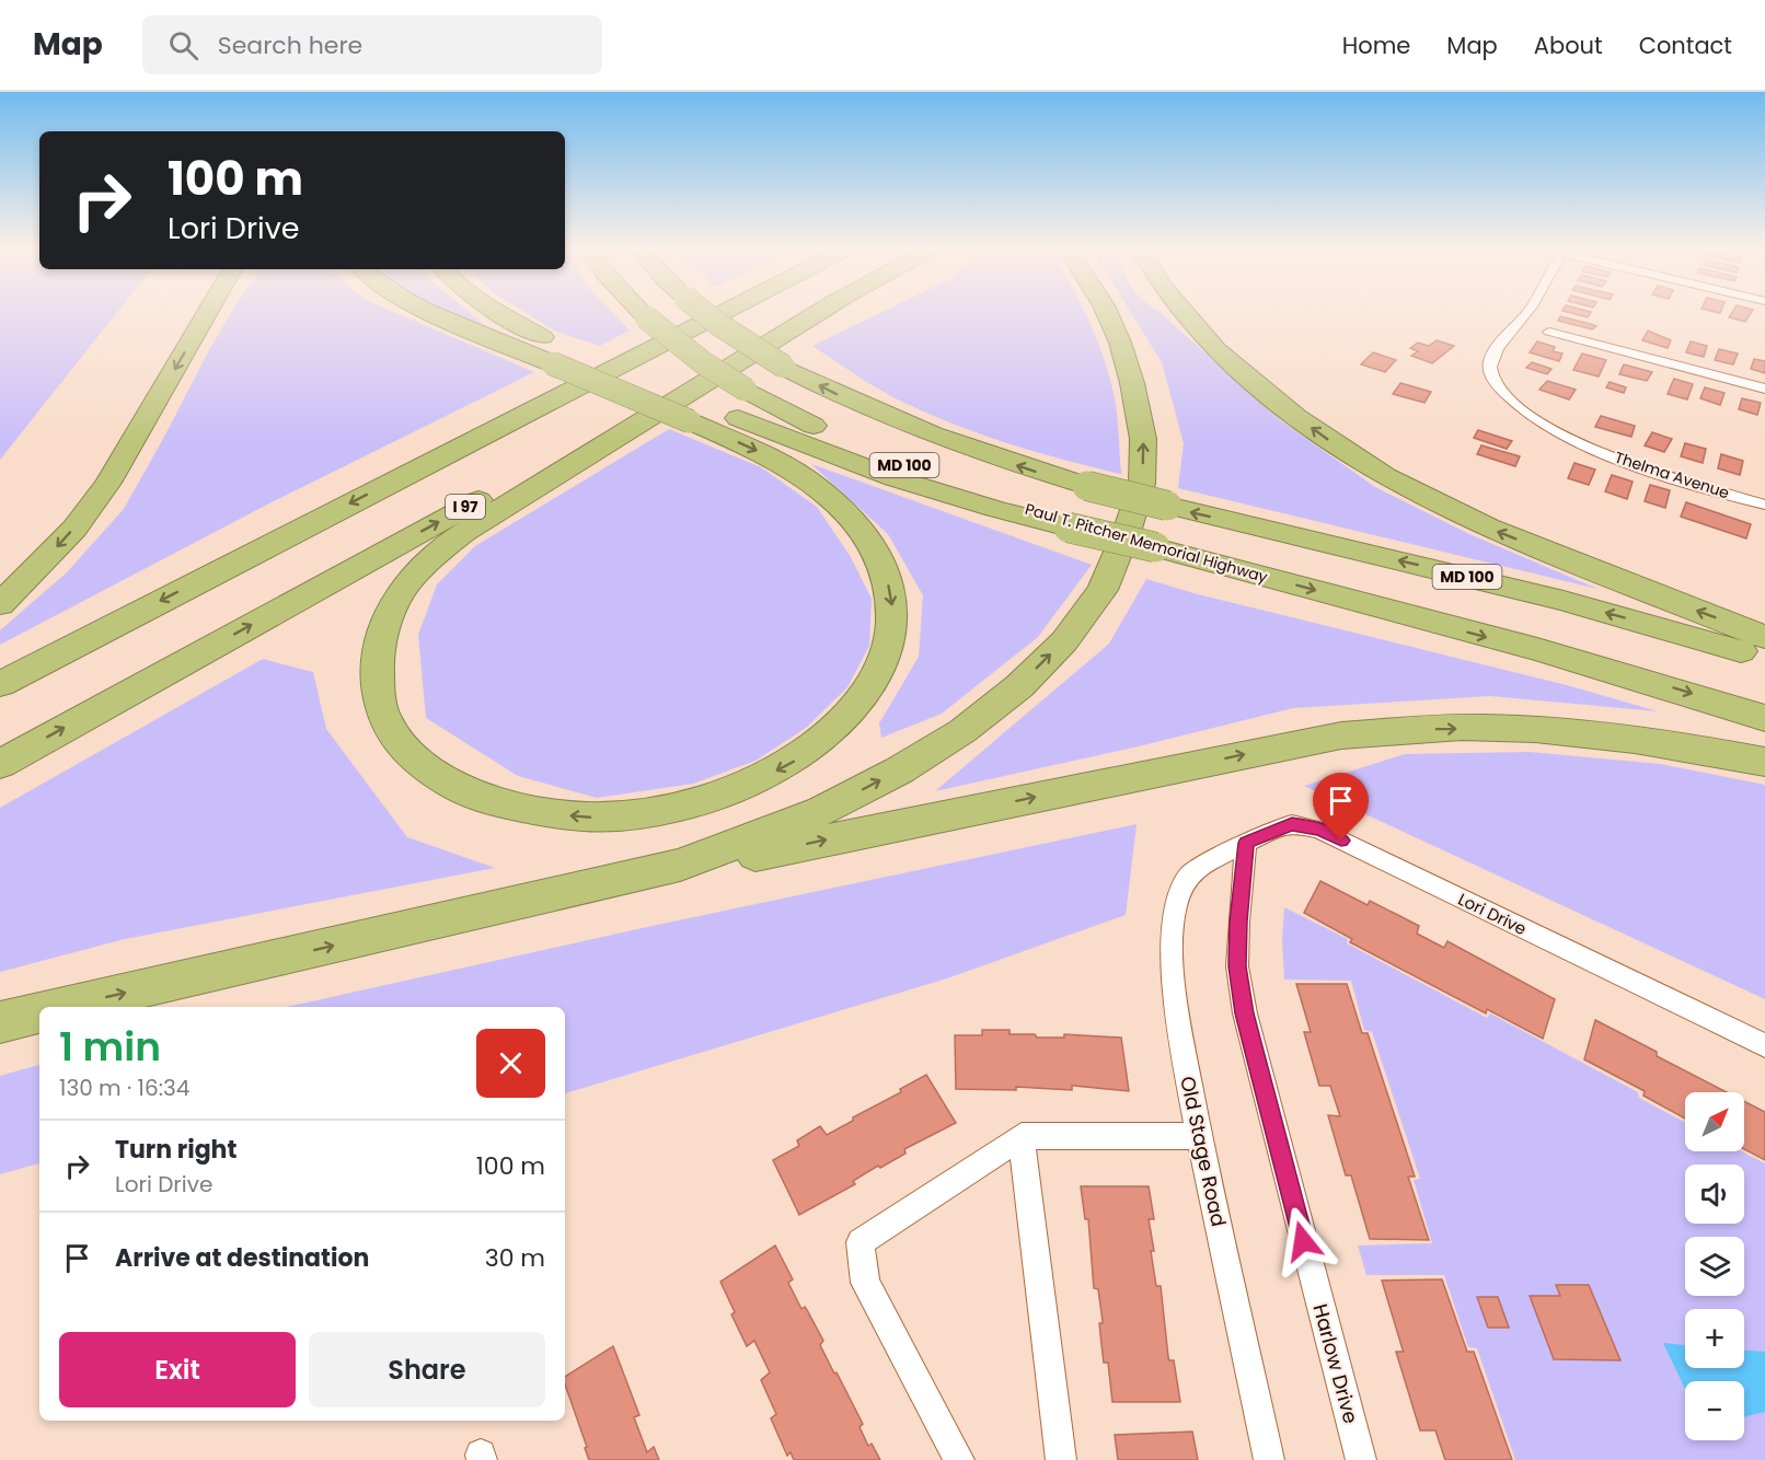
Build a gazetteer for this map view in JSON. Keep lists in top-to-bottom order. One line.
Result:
{"streets":{"highway":["MD 100","I 97","Paul T. Pitcher Memorial Highway"],"street":["Thelma Avenue","Lori Drive","Old Stage Road","Harlow Drive"]},"crossings":[["Lori Drive","Old Stage Road"],["Lori Drive","Harlow Drive"]],"north":"top right","page":{"header":"Map","search":"Search here","nav":["Home","Map","About","Contact"],"turn":["100 m","Lori Drive"],"heading":["1 min","130 m · 16:34"],"map_buttons":["+","−"],"list":[{"name":"Turn right","note":"Lori Drive","value":"100 m"},{"name":"Arrive at destination","value":"30 m"}],"buttons":["Exit","Share"]}}
